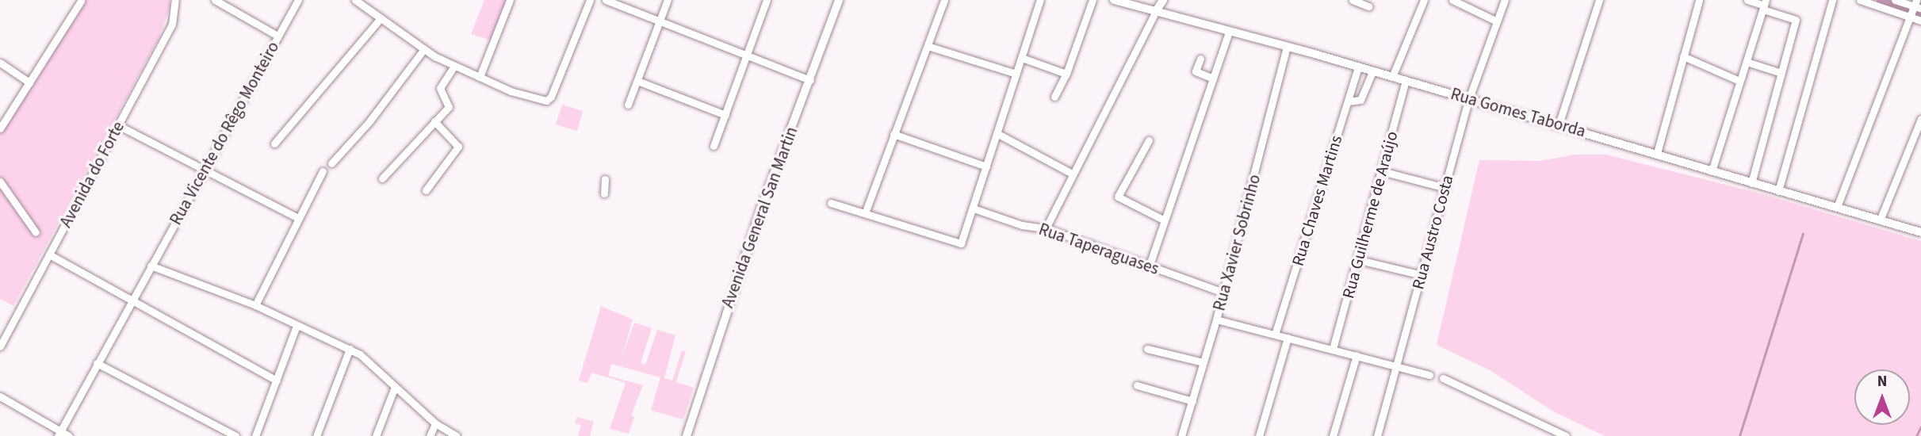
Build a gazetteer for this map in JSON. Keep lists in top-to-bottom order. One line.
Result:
{"streets":{"main road":["Rua Gomes Taborda","Avenida General San Martin"],"street":["Rua Vicente do Rêgo Monteiro","Avenida do Forte","Rua Chaves Martins","Rua Guilherme de Araújo","Rua Austro Costa","Rua Xavier Sobrinho","Rua Taperaguases"]},"crossings":[["Rua Gomes Taborda","Rua Chaves Martins"],["Rua Gomes Taborda","Rua Guilherme de Araújo"],["Rua Gomes Taborda","Rua Austro Costa"],["Rua Gomes Taborda","Rua Xavier Sobrinho"],["Rua Xavier Sobrinho","Rua Taperaguases"]],"north":"top"}
